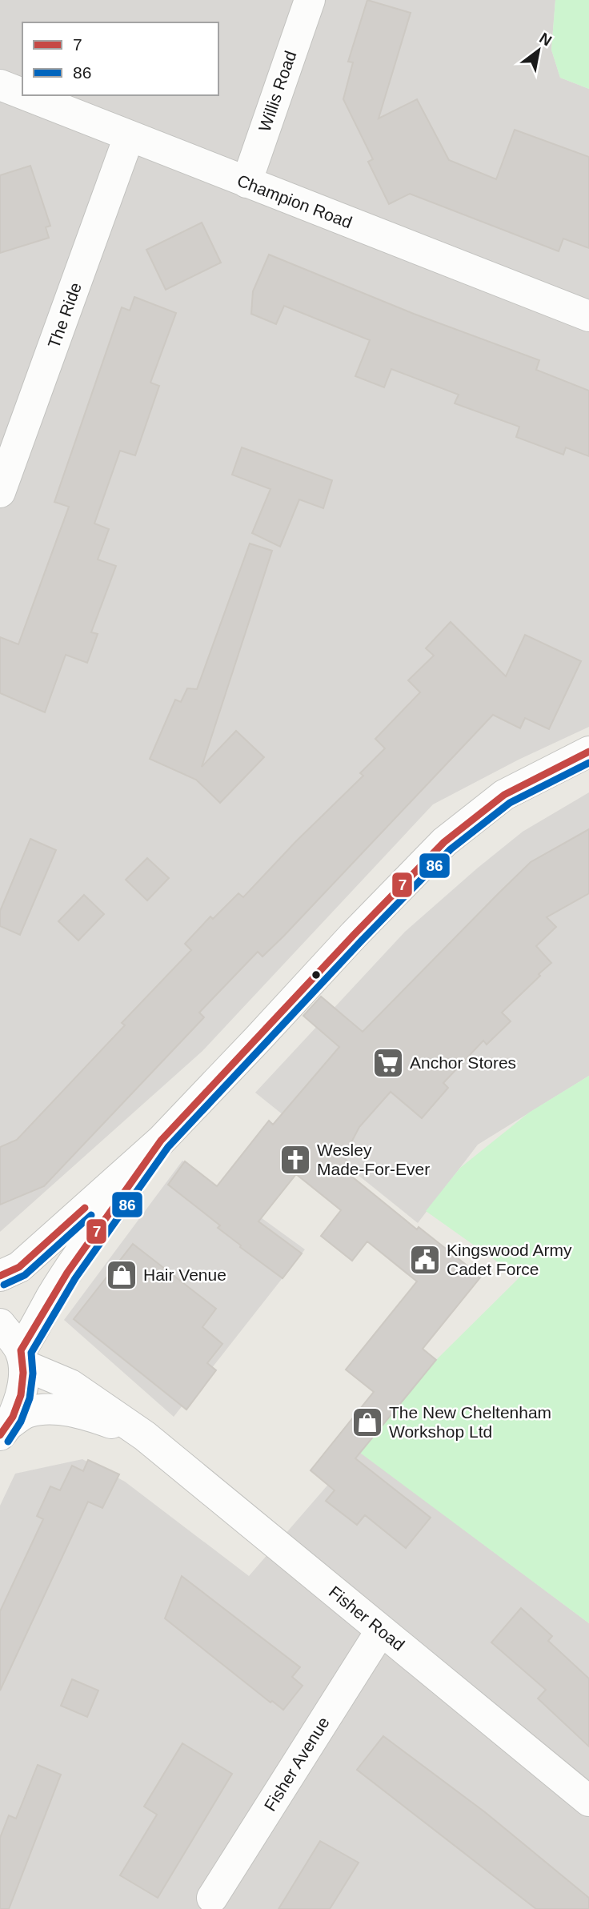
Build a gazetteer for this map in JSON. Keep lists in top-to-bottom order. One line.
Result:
{"streets":{"street":["Willis Road","Champion Road","The Ride","Fisher Road","Fisher Avenue"]},"crossings":[["Willis Road","Champion Road"],["Champion Road","The Ride"],["Fisher Road","Fisher Avenue"]],"places":{"supermarket":["Anchor Stores"],"church":["Wesley Made-For-Ever"],"public building":["Kingswood Army Cadet Force"],"shop":["Hair Venue","The New Cheltenham Workshop Ltd"]},"lines":["transit line 7","transit line 86"],"legend":["7","86"],"north":"top right"}
